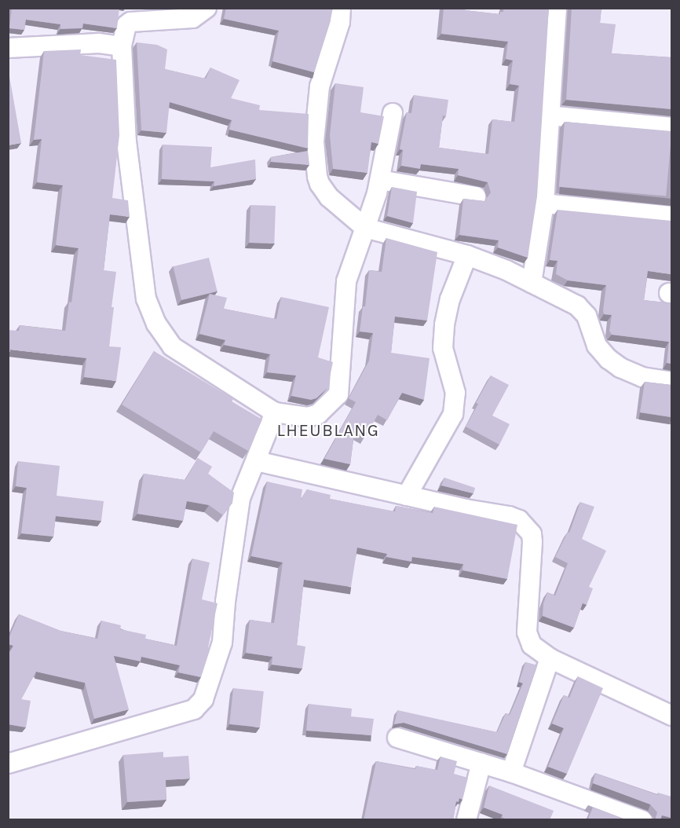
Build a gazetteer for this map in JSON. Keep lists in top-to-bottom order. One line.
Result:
{"districts":["LHEUBLANG"]}
